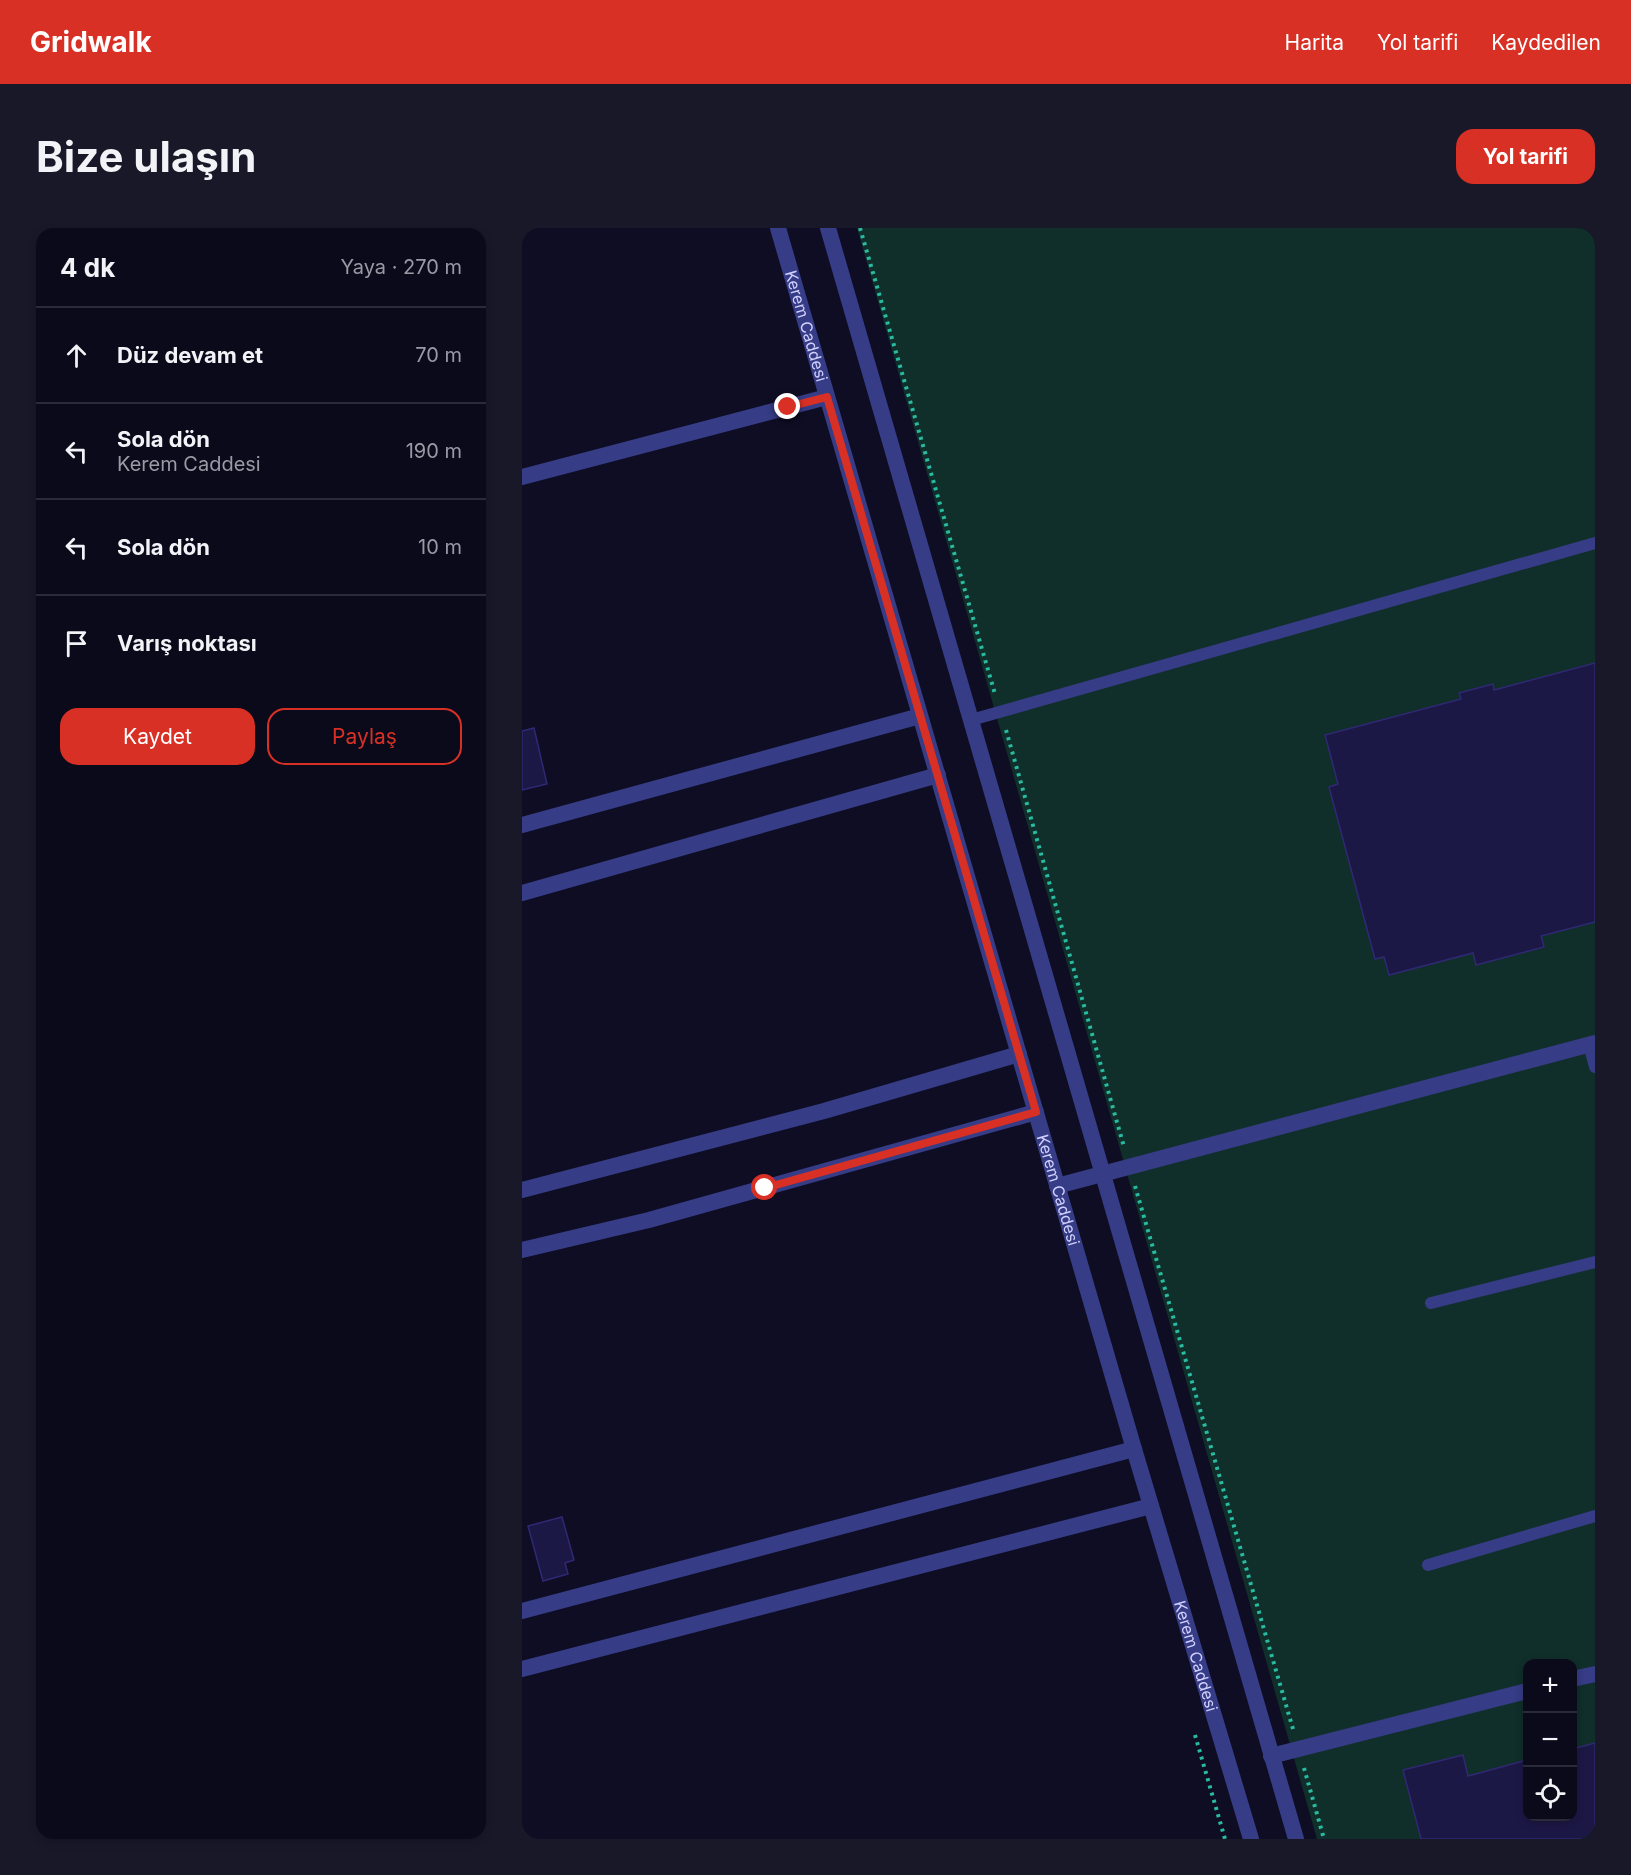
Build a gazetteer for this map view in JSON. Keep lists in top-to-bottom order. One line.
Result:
{"streets":{"street":["Kerem Caddesi"]},"page":{"header":"Gridwalk","nav":["Harita","Yol tarifi","Kaydedilen"],"buttons":["Yol tarifi",["Kaydet","Paylaş"]],"title":"Bize ulaşın","heading":["4 dk","Yaya · 270 m"],"list":[["Düz devam et","70 m"],["Sola dön","Kerem Caddesi","190 m"],["Sola dön","10 m"],"Varış noktası"],"map_buttons":["+","−"]}}
